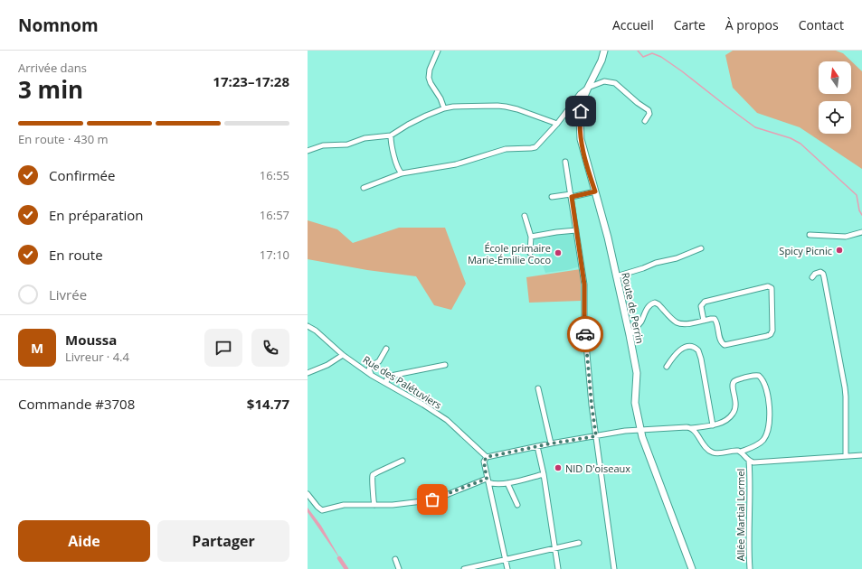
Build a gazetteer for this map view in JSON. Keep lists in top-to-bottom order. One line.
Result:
{"streets":{"main road":["Route de Perrin"],"street":["Rue des Palétuviers","Allée Martial Lormel"]},"places":["Spicy Picnic","École primaire Marie-Émilie Coco","NID D'oiseaux"],"north":"top","page":{"header":"Nomnom","nav":["Accueil","Carte","À propos","Contact"],"heading":["3 min","Arrivée dans","17:23–17:28"],"panel":["Moussa","Livreur · 4.4","Commande #3708","$14.77"],"bar":"En route · 430 m","list":[["Confirmée","16:55"],["En préparation","16:57"],["En route","17:10"],"Livrée"],"round":"M","buttons":["Aide","Partager"]}}
